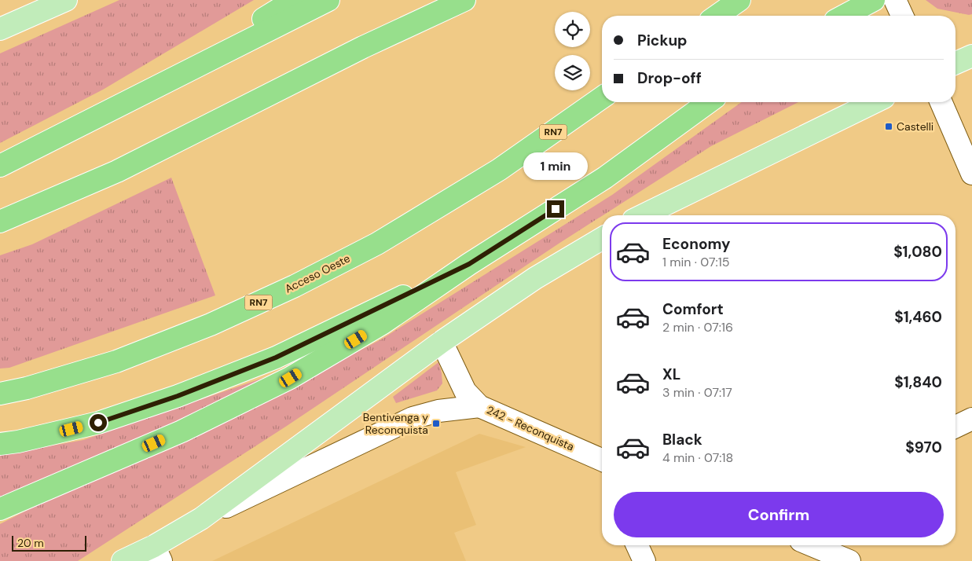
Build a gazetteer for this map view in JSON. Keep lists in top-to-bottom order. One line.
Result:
{"streets":{"highway":["RN7","Acceso Oeste"],"street":["242 - Reconquista"]},"places":{"transit":["Castelli","Bentivenga y Reconquista"]},"scale_bar":"20 m","page":{"banner":["Pickup","Drop-off"],"bubble":"1 min","list":[{"name":"Economy","note":"1 min · 07:15","value":"$1,080"},{"name":"Comfort","note":"2 min · 07:16","value":"$1,460"},{"name":"XL","note":"3 min · 07:17","value":"$1,840"},{"name":"Black","note":"4 min · 07:18","value":"$970"}],"buttons":"Confirm","scale":"20 m"}}
